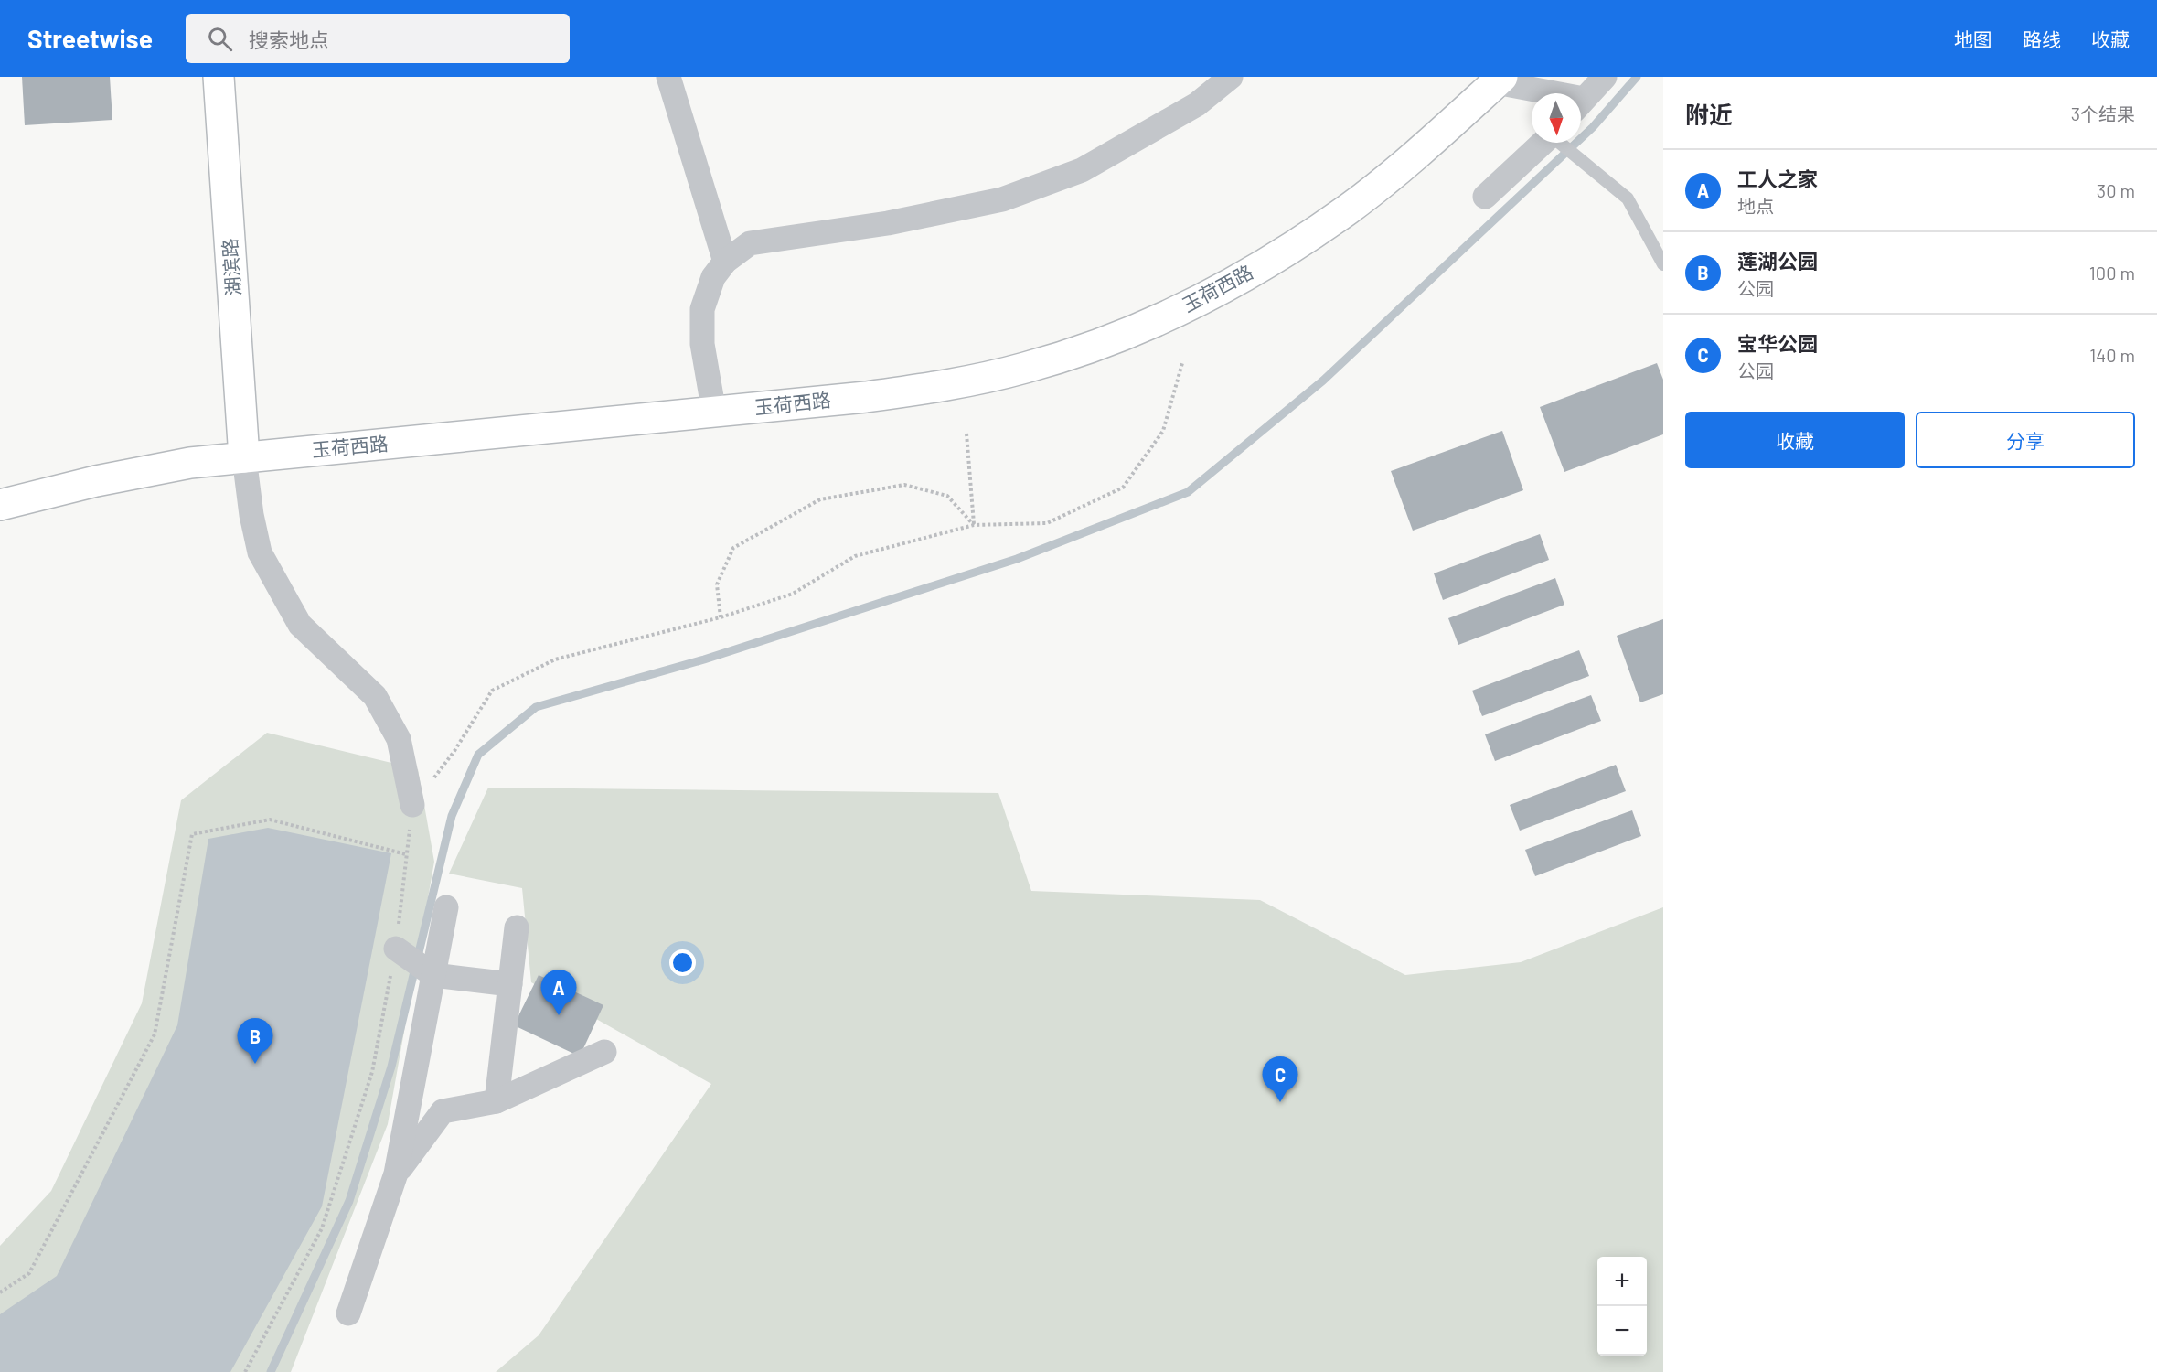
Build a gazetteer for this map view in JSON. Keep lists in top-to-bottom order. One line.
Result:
{"streets":{"main road":["湖滨路","玉荷西路"]},"crossings":[["湖滨路","玉荷西路"]],"north":"bottom","page":{"header":"Streetwise","search":"搜索地点","nav":["地图","路线","收藏"],"heading":["附近","3个结果"],"list":[{"mark":"A","name":"工人之家","note":"地点","value":"30 m"},{"mark":"B","name":"莲湖公园","note":"公园","value":"100 m"},{"mark":"C","name":"宝华公园","note":"公园","value":"140 m"}],"buttons":["收藏","分享"],"pins":["A","B","C"],"map_buttons":["+","−"]}}
